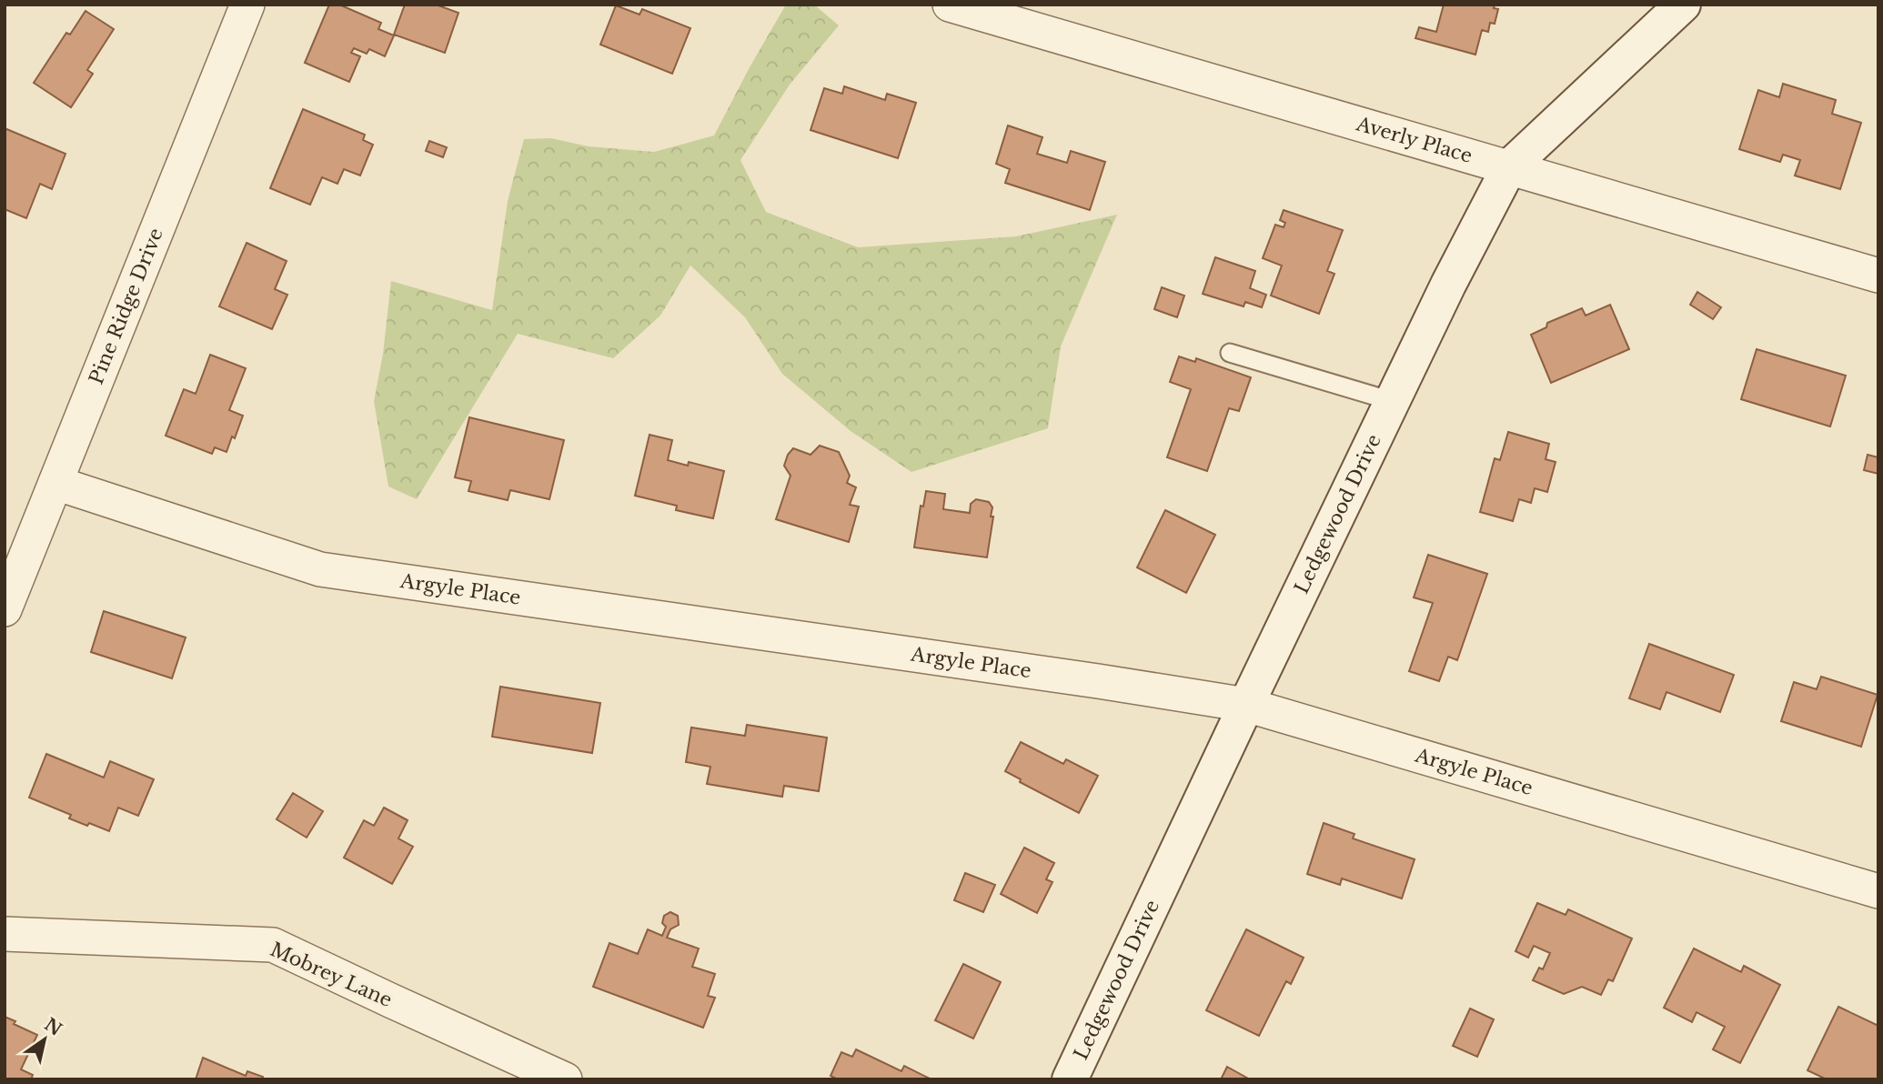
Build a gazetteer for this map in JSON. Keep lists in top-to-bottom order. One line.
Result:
{"streets":{"street":["Averly Place","Pine Ridge Drive","Ledgewood Drive","Argyle Place","Mobrey Lane"]},"crossings":[["Averly Place","Ledgewood Drive"],["Pine Ridge Drive","Argyle Place"],["Ledgewood Drive","Argyle Place"]],"north":"top right"}
